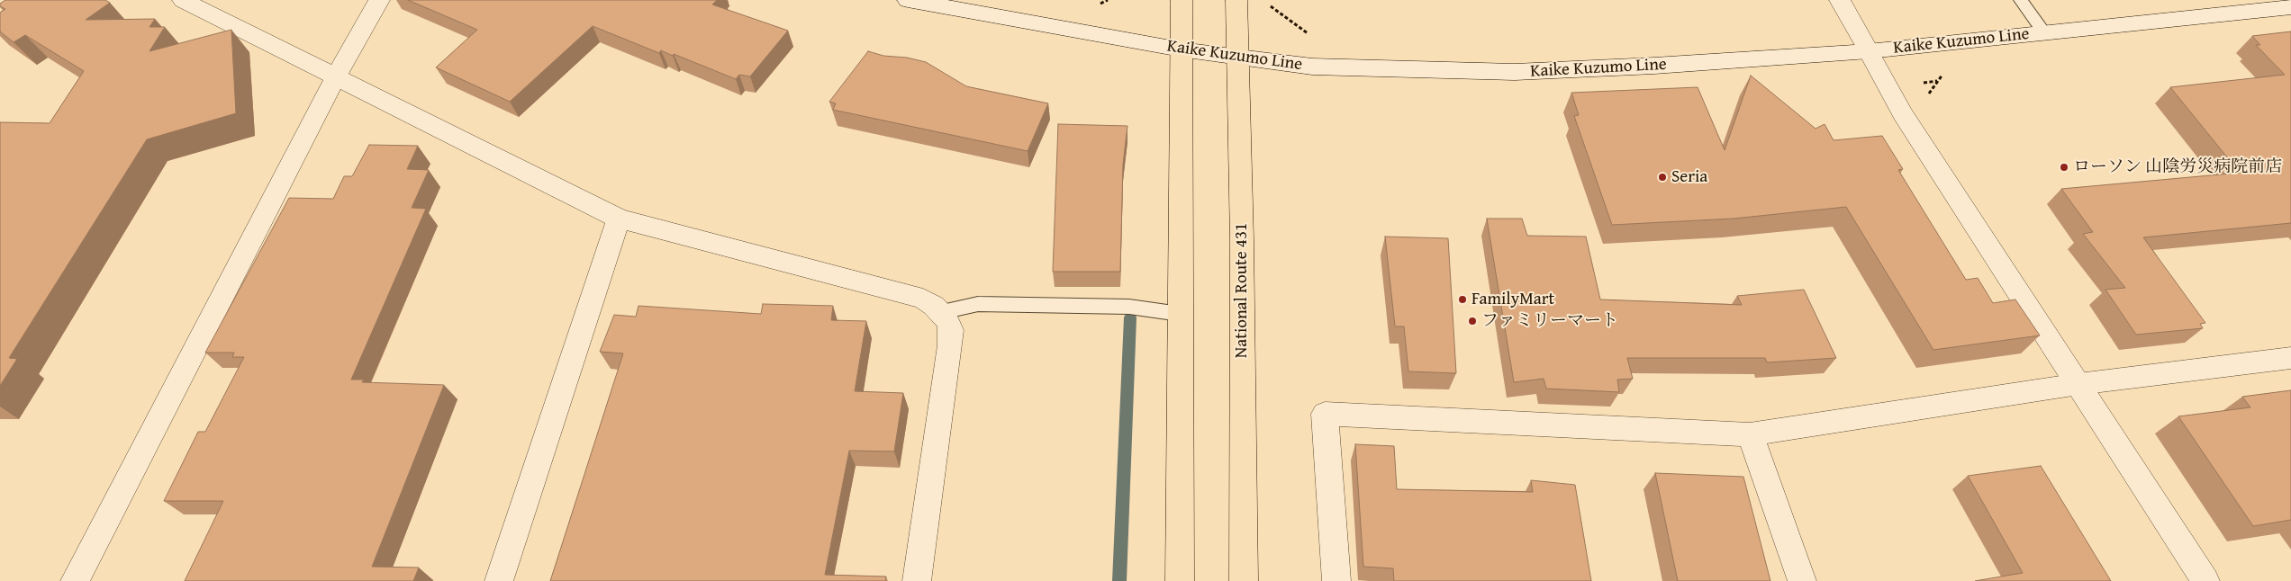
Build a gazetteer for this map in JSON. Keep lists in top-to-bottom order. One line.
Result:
{"streets":{"highway":["National Route 431"],"street":["Kaike Kuzumo Line"]},"crossings":[["Kaike Kuzumo Line","National Route 431"]],"places":["ローソン 山陰労災病院前店","Seria","FamilyMart","ファミリーマート"]}
